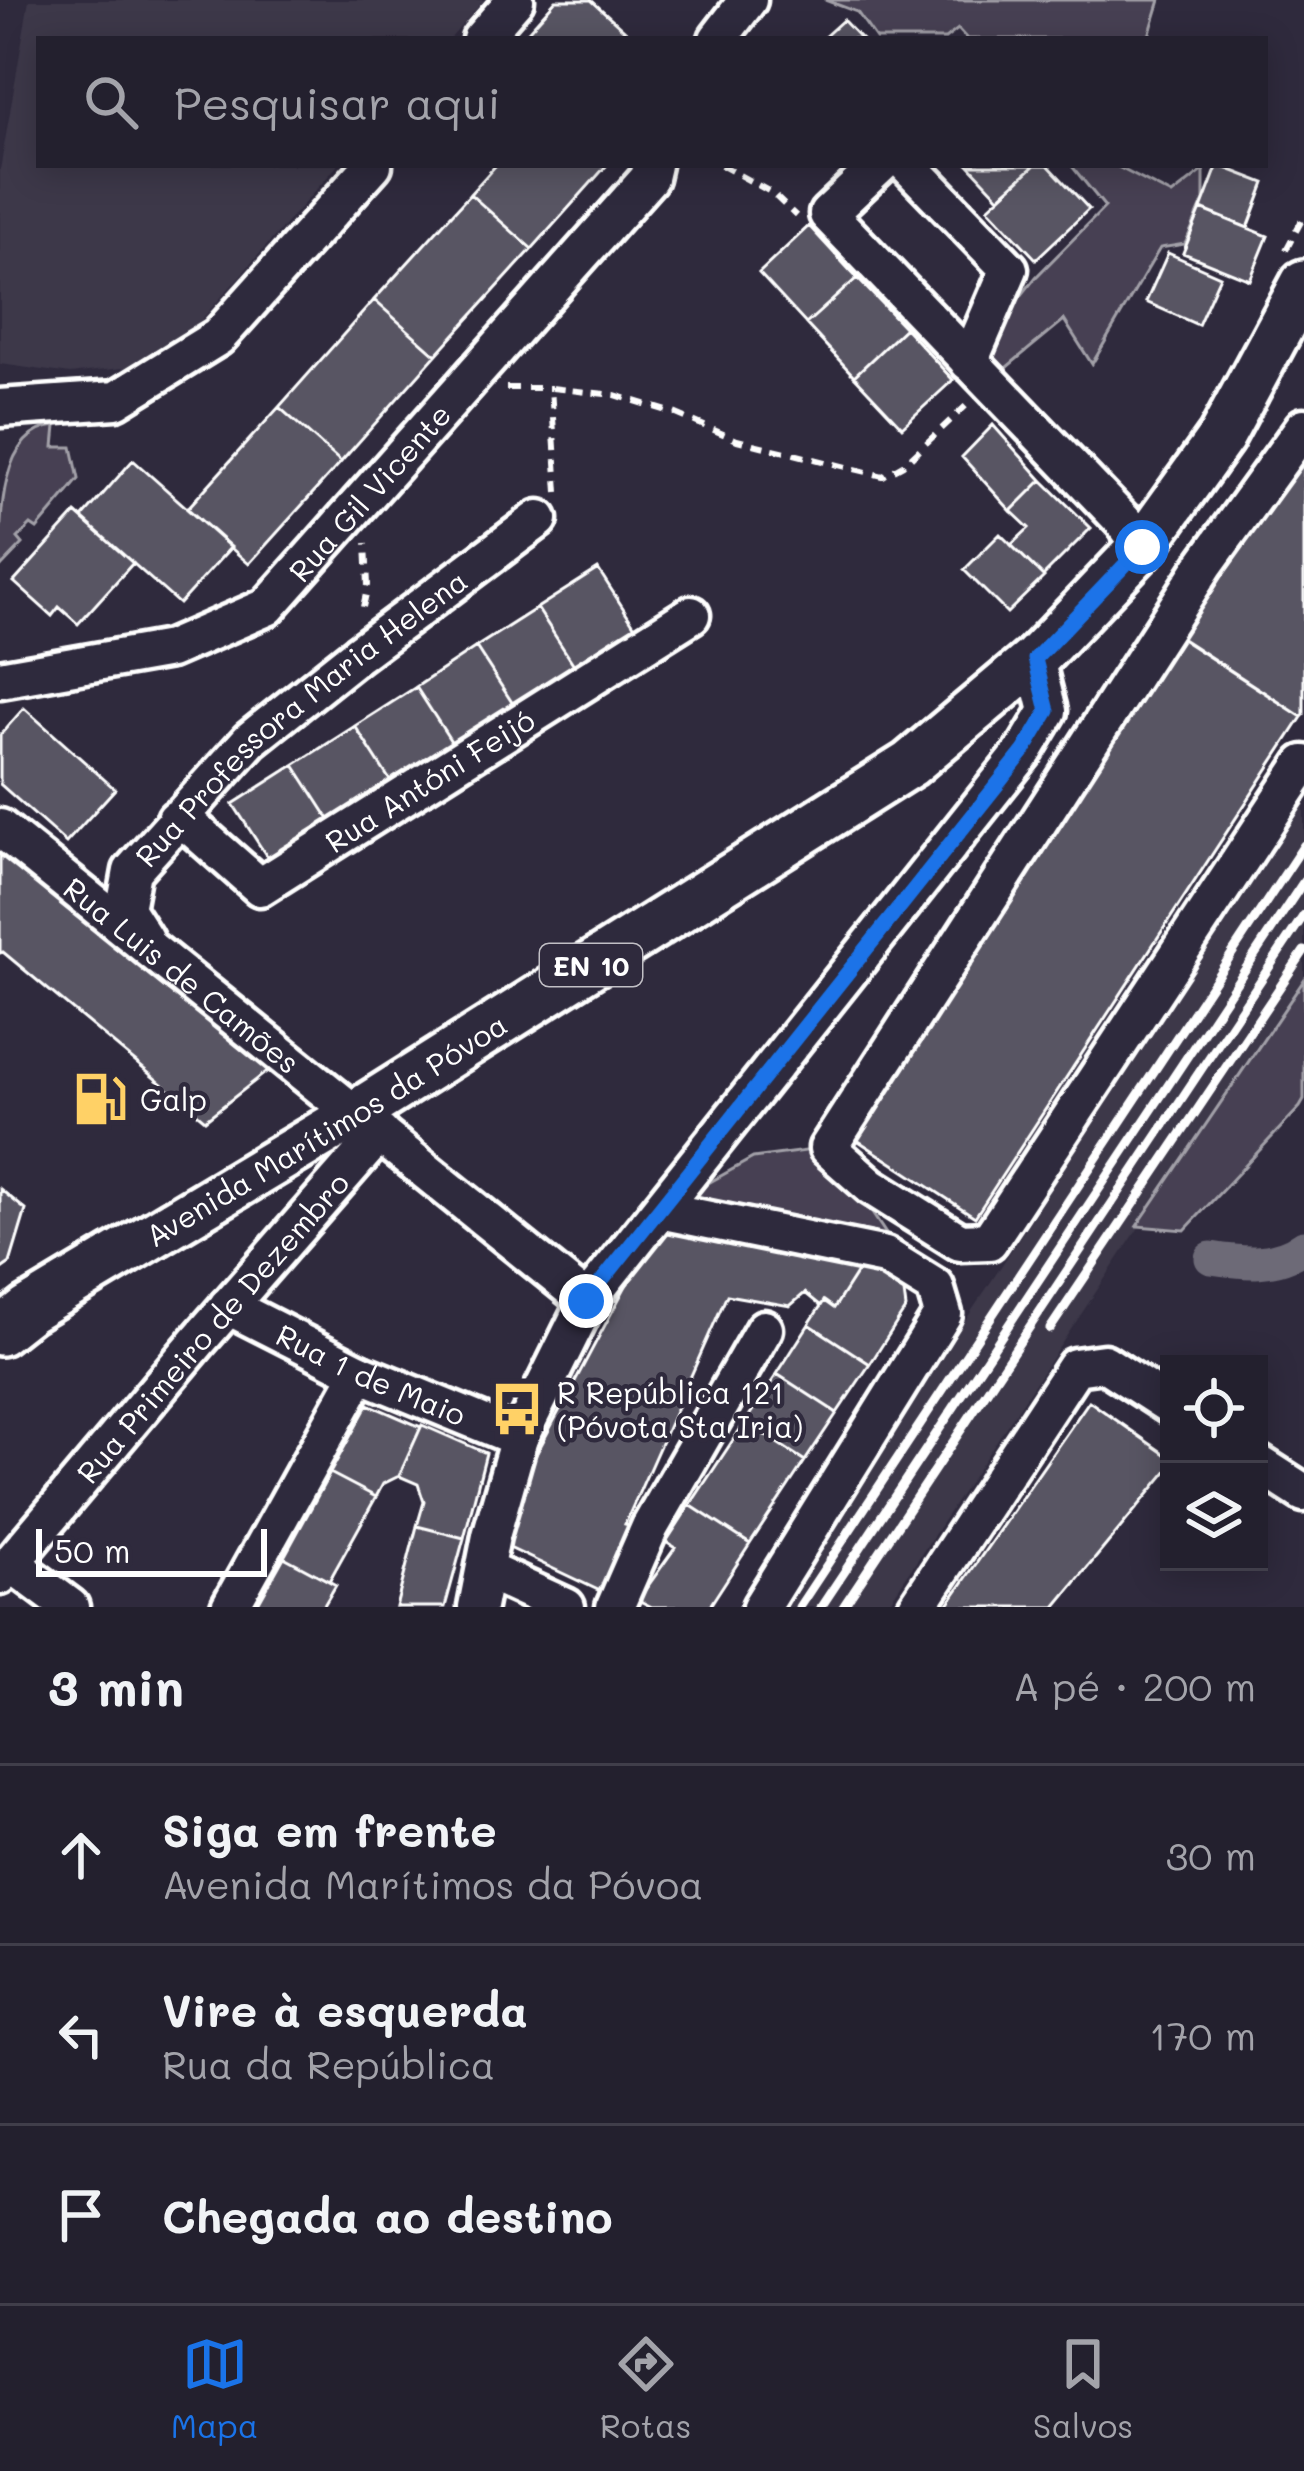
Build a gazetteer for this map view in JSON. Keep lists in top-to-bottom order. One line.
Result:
{"streets":{"main road":["EN 10","Avenida Marítimos da Póvoa"],"street":["Rua Gil Vicente","Rua Professora Maria Helena","Rua Antóni Feijó","Rua Luis de Camões","Rua Primeiro de Dezembro","Rua 1 de Maio"]},"crossings":[["Rua Professora Maria Helena","Rua Antóni Feijó"],["Rua Professora Maria Helena","Rua Luis de Camões"],["Rua Luis de Camões","Avenida Marítimos da Póvoa"],["Rua Luis de Camões","Rua Primeiro de Dezembro"],["Avenida Marítimos da Póvoa","Rua Primeiro de Dezembro"],["Rua Primeiro de Dezembro","Rua 1 de Maio"]],"places":{"fuel station":["Galp"],"bus stop":["R República 121 (Póvota Sta Iria)"]},"scale_bar":"50 m","page":{"search":"Pesquisar aqui","scale":"50 m","heading":["3 min","A pé · 200 m"],"list":[["Siga em frente","Avenida Marítimos da Póvoa","30 m"],["Vire à esquerda","Rua da República","170 m"],"Chegada ao destino"],"nav":["Mapa","Rotas","Salvos"]}}
